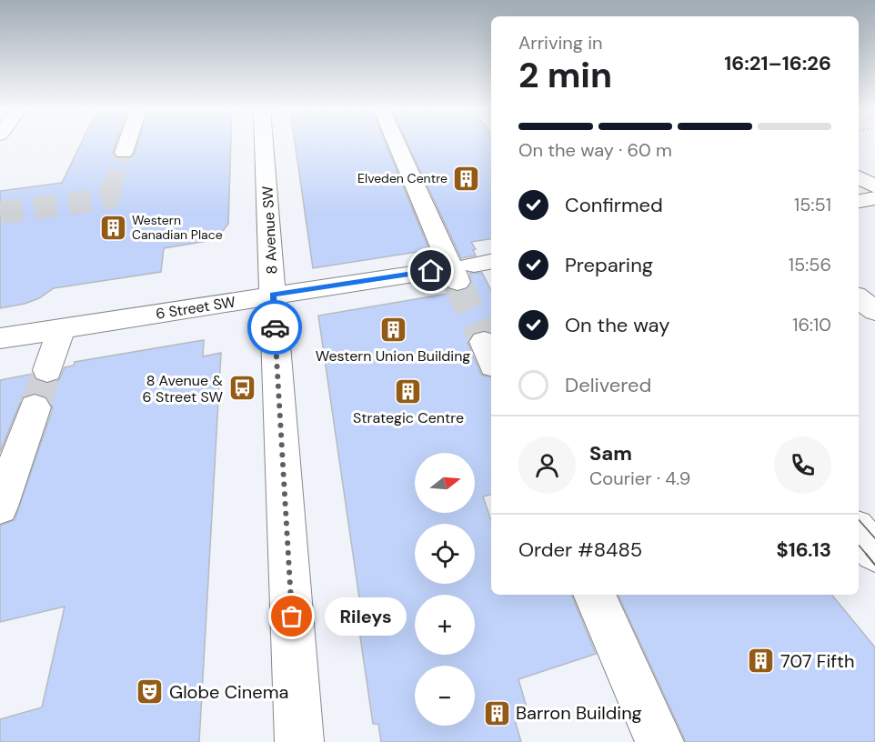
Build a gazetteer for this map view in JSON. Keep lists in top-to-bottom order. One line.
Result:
{"streets":{"street":["8 Avenue SW","6 Street SW"]},"crossings":[["8 Avenue SW","6 Street SW"]],"places":{"building":["Elveden Centre","Western Canadian Place","Western Union Building","Strategic Centre","707 Fifth","Barron Building"],"bus stop":["8 Avenue & 6 Street SW"],"other":["Rileys"],"theatre":["Globe Cinema"]},"north":"right","page":{"heading":["2 min","Arriving in","16:21–16:26"],"panel":["Sam","Courier · 4.9","Order #8485","$16.13"],"bar":"On the way · 60 m","list":[["Confirmed","15:51"],["Preparing","15:56"],["On the way","16:10"],"Delivered"],"map_buttons":["+","−"],"bubble":"Rileys"}}
